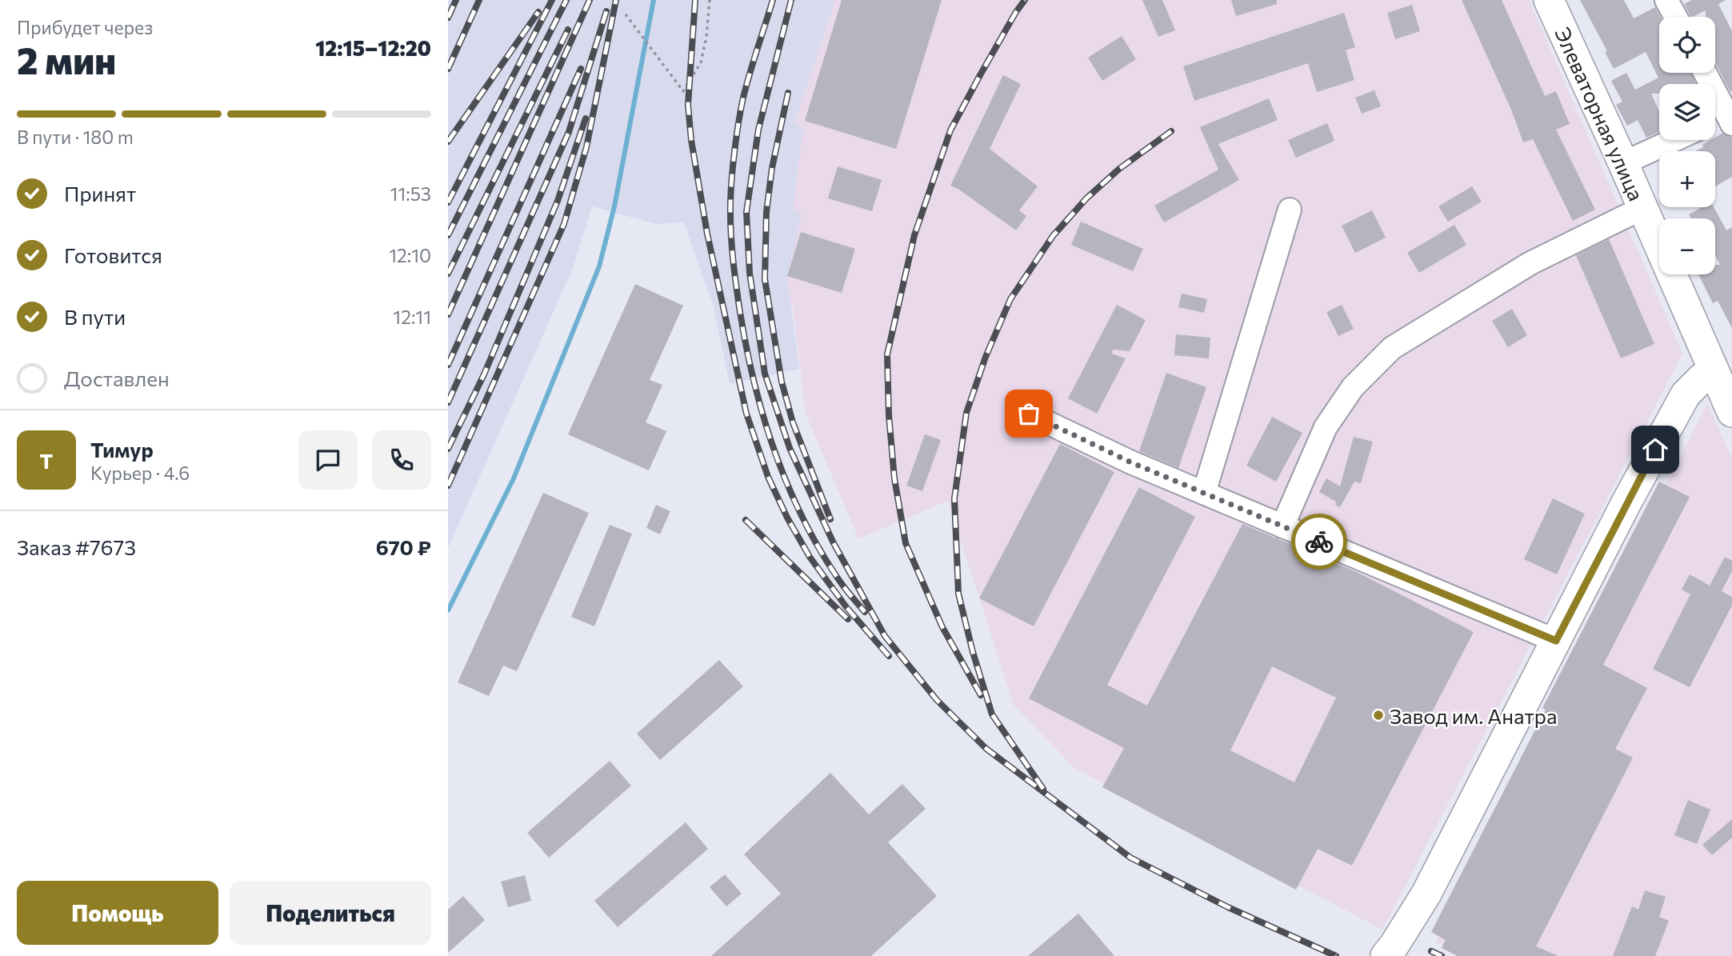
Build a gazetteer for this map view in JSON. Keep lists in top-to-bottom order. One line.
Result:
{"streets":{"main road":["Элеваторная улица"]},"places":["Завод им. Анатра"],"page":{"heading":["2 мин","Прибудет через","12:15–12:20"],"panel":["Тимур","Курьер · 4.6","Заказ #7673","670 ₽"],"map_buttons":["+","−"],"bar":"В пути · 180 m","list":[["Принят","11:53"],["Готовится","12:10"],["В пути","12:11"],"Доставлен"],"round":"Т","buttons":["Помощь","Поделиться"]}}
